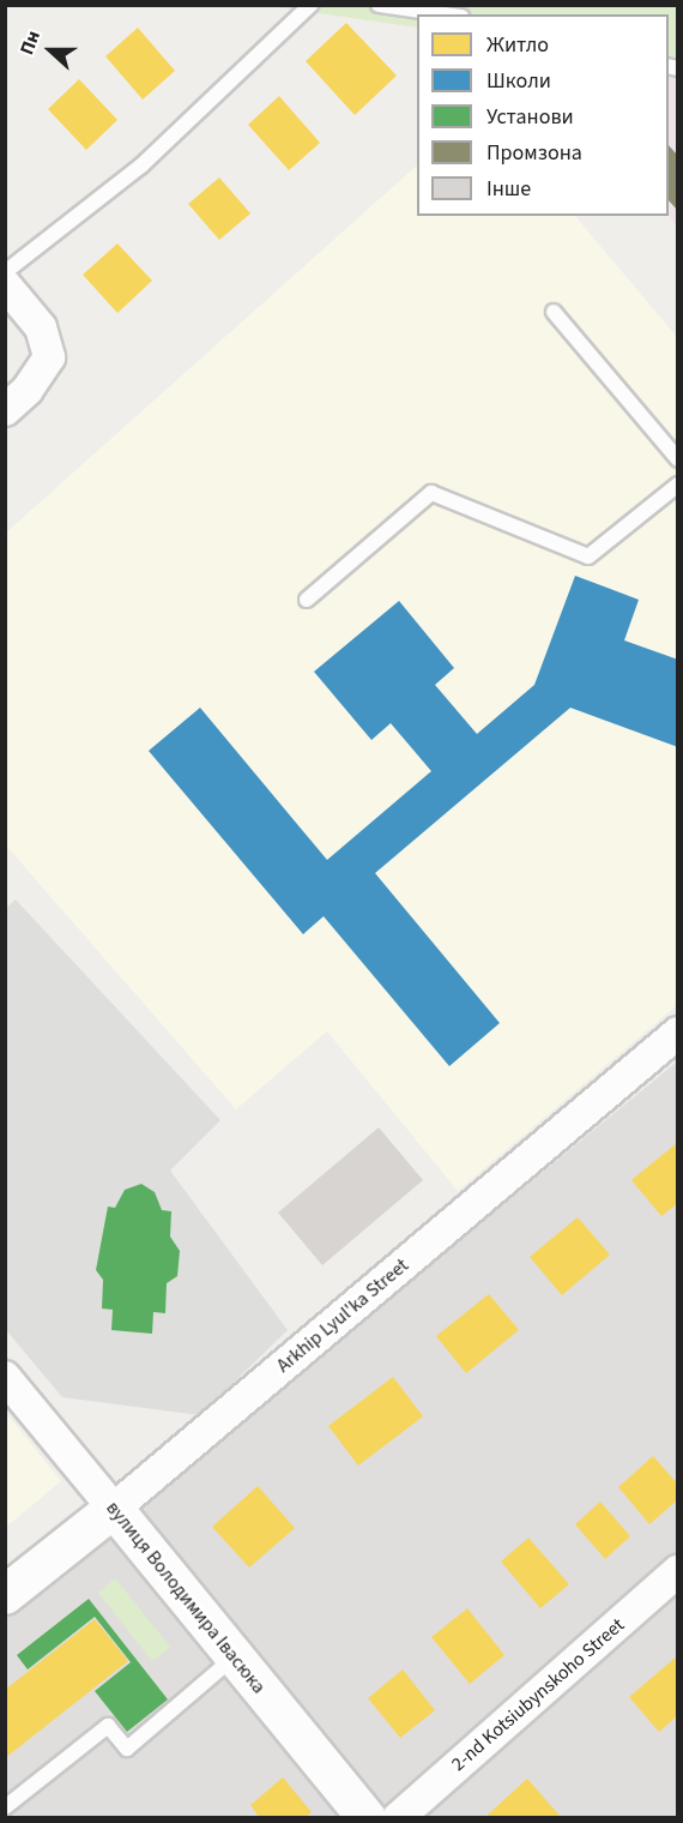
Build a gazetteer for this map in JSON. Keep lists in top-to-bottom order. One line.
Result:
{"streets":{"street":["Arkhip Lyul'ka Street","вулиця Володимира Івасюка","2-nd Kotsiubynskoho Street"]},"crossings":[["Arkhip Lyul'ka Street","вулиця Володимира Івасюка"]],"legend":["Житло","Школи","Установи","Промзона","Інше"],"north":"left"}
